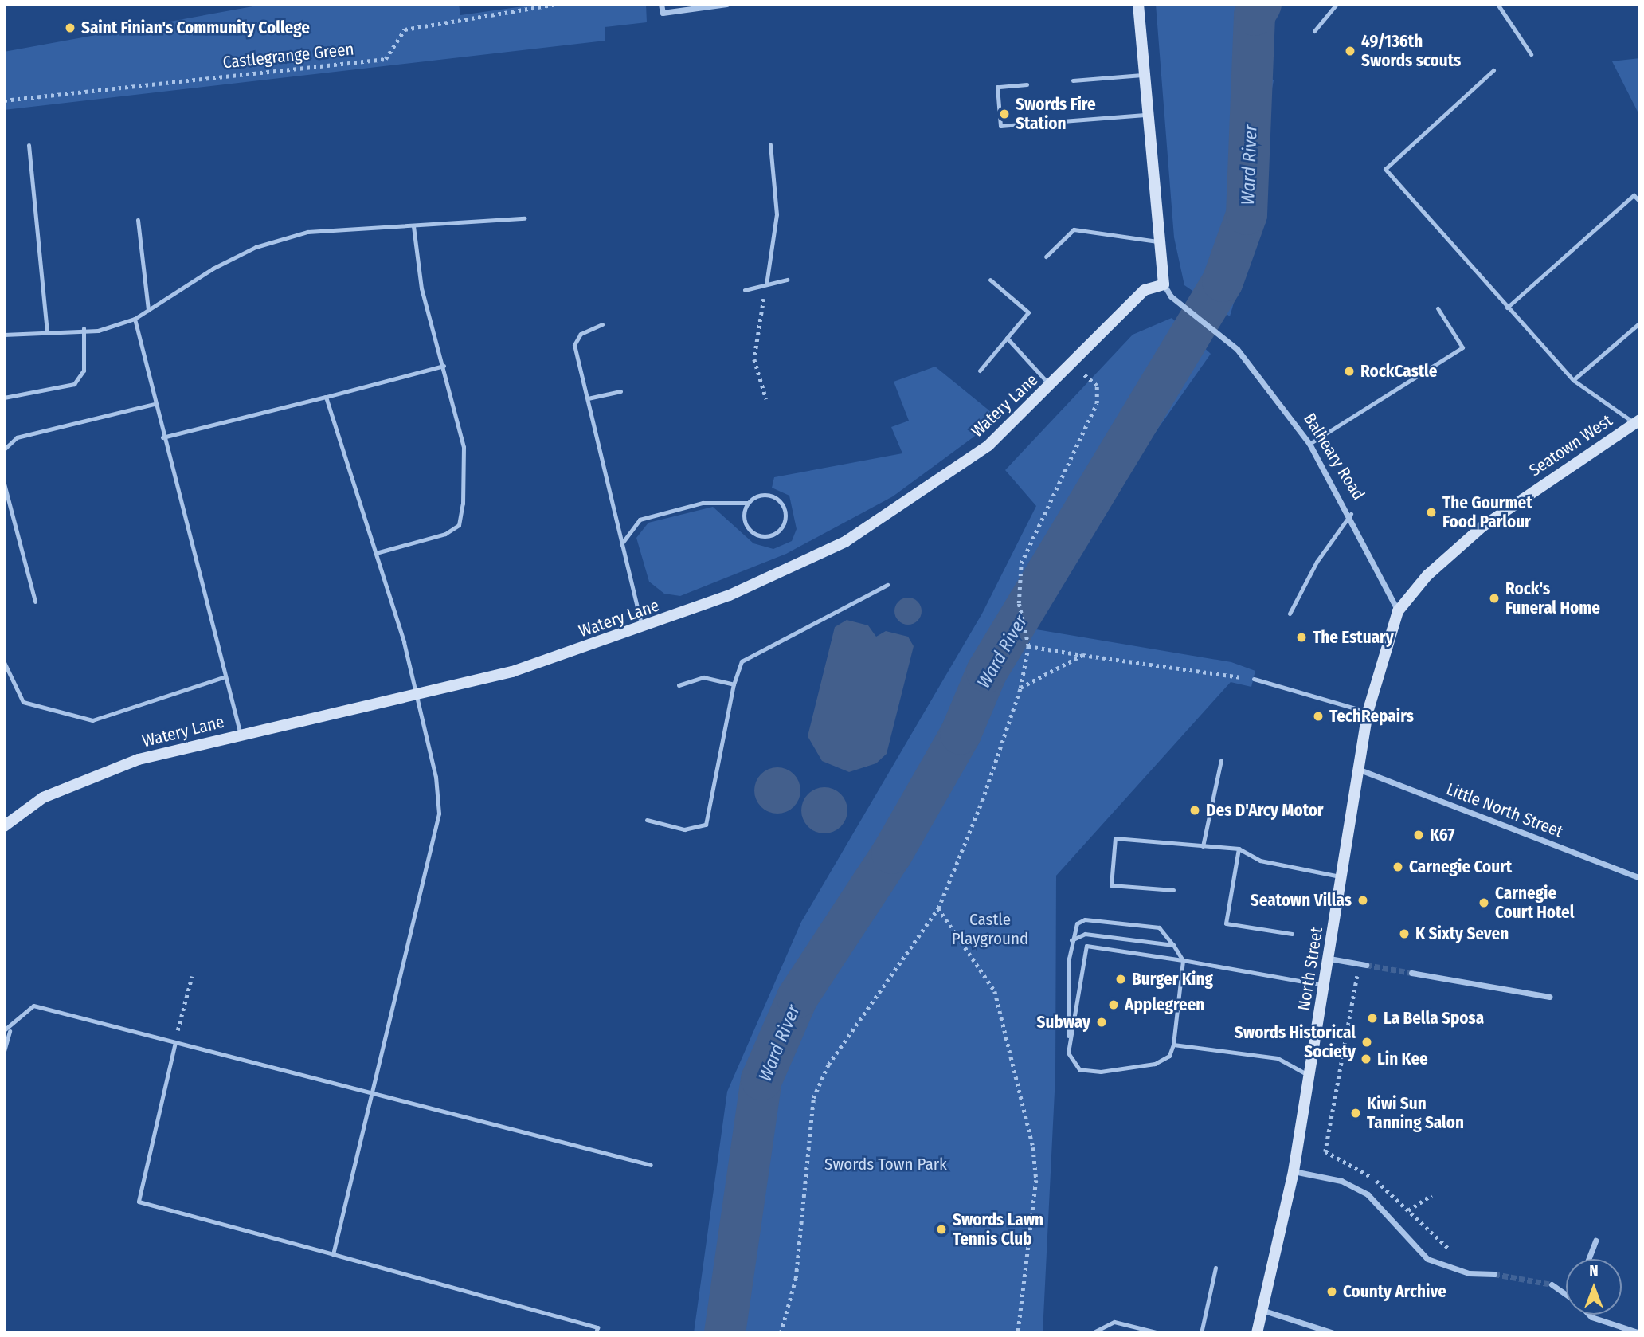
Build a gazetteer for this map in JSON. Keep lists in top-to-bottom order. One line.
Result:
{"streets":{"main road":["Watery Lane","Seatown West","North Street"],"street":["Balheary Road","Little North Street"],"path":["Castlegrange Green"]},"crossings":[["Watery Lane","Balheary Road"],["Seatown West","Balheary Road"],["Seatown West","North Street"],["Balheary Road","North Street"],["Little North Street","North Street"]],"water":["Ward River"],"parks":["Castle Playground","Swords Town Park"],"places":["Saint Finian's Community College","49/136th Swords scouts","Swords Fire Station","RockCastle","The Gourmet Food Parlour","Rock's Funeral Home","The Estuary","TechRepairs","Des D'Arcy Motor","K67","Carnegie Court","Seatown Villas","Carnegie Court Hotel","K Sixty Seven","Burger King","Applegreen","La Bella Sposa","Subway","Swords Historical Society","Lin Kee","Kiwi Sun Tanning Salon","Swords Lawn Tennis Club","County Archive"],"north":"top"}
